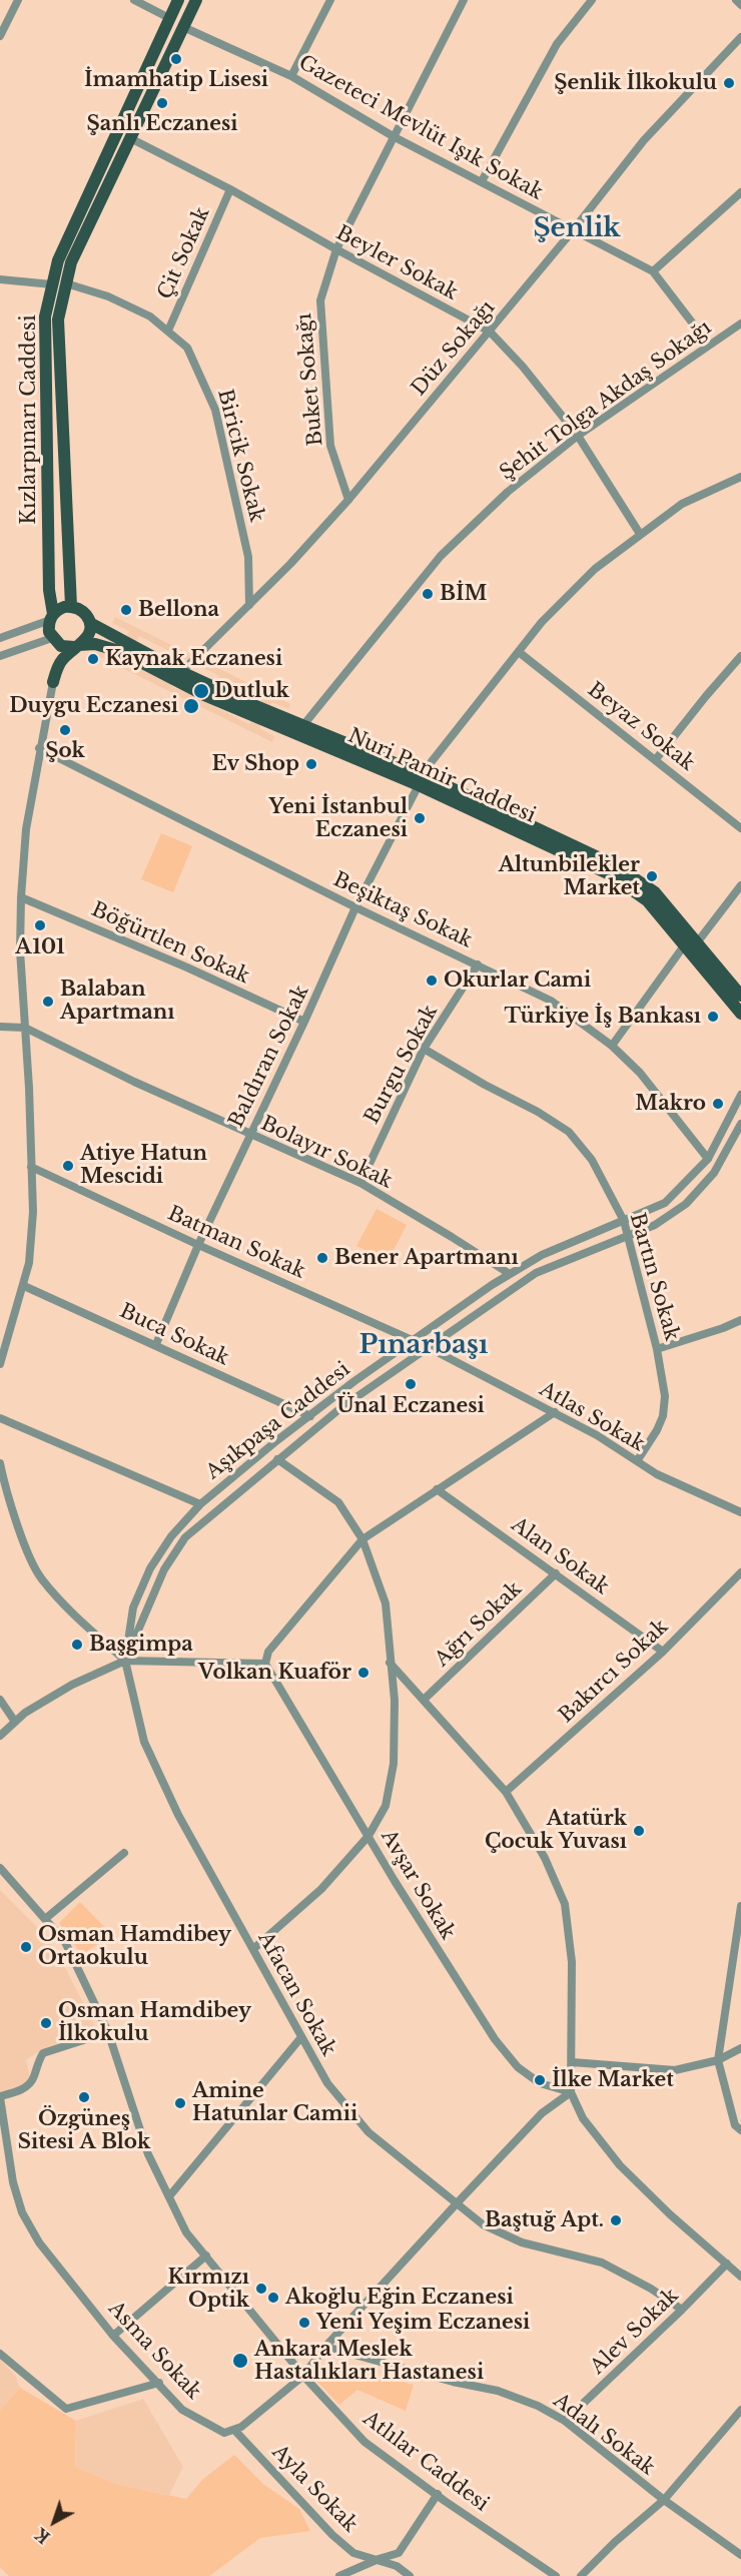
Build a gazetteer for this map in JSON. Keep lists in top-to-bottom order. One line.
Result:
{"streets":{"main road":["Kızlarpınarı Caddesi","Nuri Pamir Caddesi"],"street":["Gazeteci Mevlüt Işık Sokak","Çit Sokak","Beyler Sokak","Düz Sokağı","Buket Sokağı","Şehit Tolga Akdaş Sokağı","Biricik Sokak","Beyaz Sokak","Beşiktaş Sokak","Böğürtlen Sokak","Baldıran Sokak","Burgu Sokak","Bolayır Sokak","Batman Sokak","Bartın Sokak","Buca Sokak","Atlas Sokak","Aşıkpaşa Caddesi","Alan Sokak","Ağrı Sokak","Bakırcı Sokak","Avşar Sokak","Afacan Sokak","Alev Sokak","Asma Sokak","Adalı Sokak","Atlılar Caddesi","Ayla Sokak"]},"crossings":[["Gazeteci Mevlüt Işık Sokak","Düz Sokağı"],["Gazeteci Mevlüt Işık Sokak","Buket Sokağı"],["Gazeteci Mevlüt Işık Sokak","Şehit Tolga Akdaş Sokağı"],["Gazeteci Mevlüt Işık Sokak","Kızlarpınarı Caddesi"],["Çit Sokak","Beyler Sokak"],["Çit Sokak","Biricik Sokak"],["Beyler Sokak","Düz Sokağı"],["Beyler Sokak","Buket Sokağı"],["Beyler Sokak","Şehit Tolga Akdaş Sokağı"],["Beyler Sokak","Kızlarpınarı Caddesi"],["Beyler Sokak","Baldıran Sokak"],["Düz Sokağı","Buket Sokağı"],["Düz Sokağı","Biricik Sokak"],["Düz Sokağı","Nuri Pamir Caddesi"],["Şehit Tolga Akdaş Sokağı","Nuri Pamir Caddesi"],["Kızlarpınarı Caddesi","Biricik Sokak"],["Kızlarpınarı Caddesi","Nuri Pamir Caddesi"],["Beyaz Sokak","Baldıran Sokak"],["Nuri Pamir Caddesi","Baldıran Sokak"],["Beşiktaş Sokak","Baldıran Sokak"],["Beşiktaş Sokak","Burgu Sokak"],["Beşiktaş Sokak","Aşıkpaşa Caddesi"],["Böğürtlen Sokak","Baldıran Sokak"],["Baldıran Sokak","Bolayır Sokak"],["Baldıran Sokak","Batman Sokak"],["Baldıran Sokak","Buca Sokak"],["Burgu Sokak","Bolayır Sokak"],["Burgu Sokak","Bartın Sokak"],["Bolayır Sokak","Aşıkpaşa Caddesi"],["Batman Sokak","Atlas Sokak"],["Batman Sokak","Aşıkpaşa Caddesi"],["Bartın Sokak","Atlas Sokak"],["Bartın Sokak","Aşıkpaşa Caddesi"],["Buca Sokak","Aşıkpaşa Caddesi"],["Atlas Sokak","Aşıkpaşa Caddesi"],["Aşıkpaşa Caddesi","Afacan Sokak"],["Alan Sokak","Ağrı Sokak"],["Alan Sokak","Bakırcı Sokak"],["Afacan Sokak","Alev Sokak"],["Alev Sokak","Adalı Sokak"],["Asma Sokak","Ayla Sokak"]],"districts":["Şenlik","Pınarbaşı"],"places":["İmamhatip Lisesi","Şenlik İlkokulu","Şanlı Eczanesi","BİM","Bellona","Kaynak Eczanesi","Dutluk","Duygu Eczanesi","Şok","Ev Shop","Yeni İstanbul Eczanesi","Altunbilekler Market","A101","Okurlar Cami","Balaban Apartmanı","Türkiye İş Bankası","Makro","Atiye Hatun Mescidi","Bener Apartmanı","Ünal Eczanesi","Başgimpa","Volkan Kuaför","Atatürk Çocuk Yuvası","Osman Hamdibey Ortaokulu","Osman Hamdibey İlkokulu","İlke Market","Özgüneş Sitesi A Blok","Amine Hatunlar Camii","Baştuğ Apt.","Kırmızı Optik","Akoğlu Eğin Eczanesi","Yeni Yeşim Eczanesi","Ankara Meslek Hastalıkları Hastanesi"],"north":"bottom left"}
